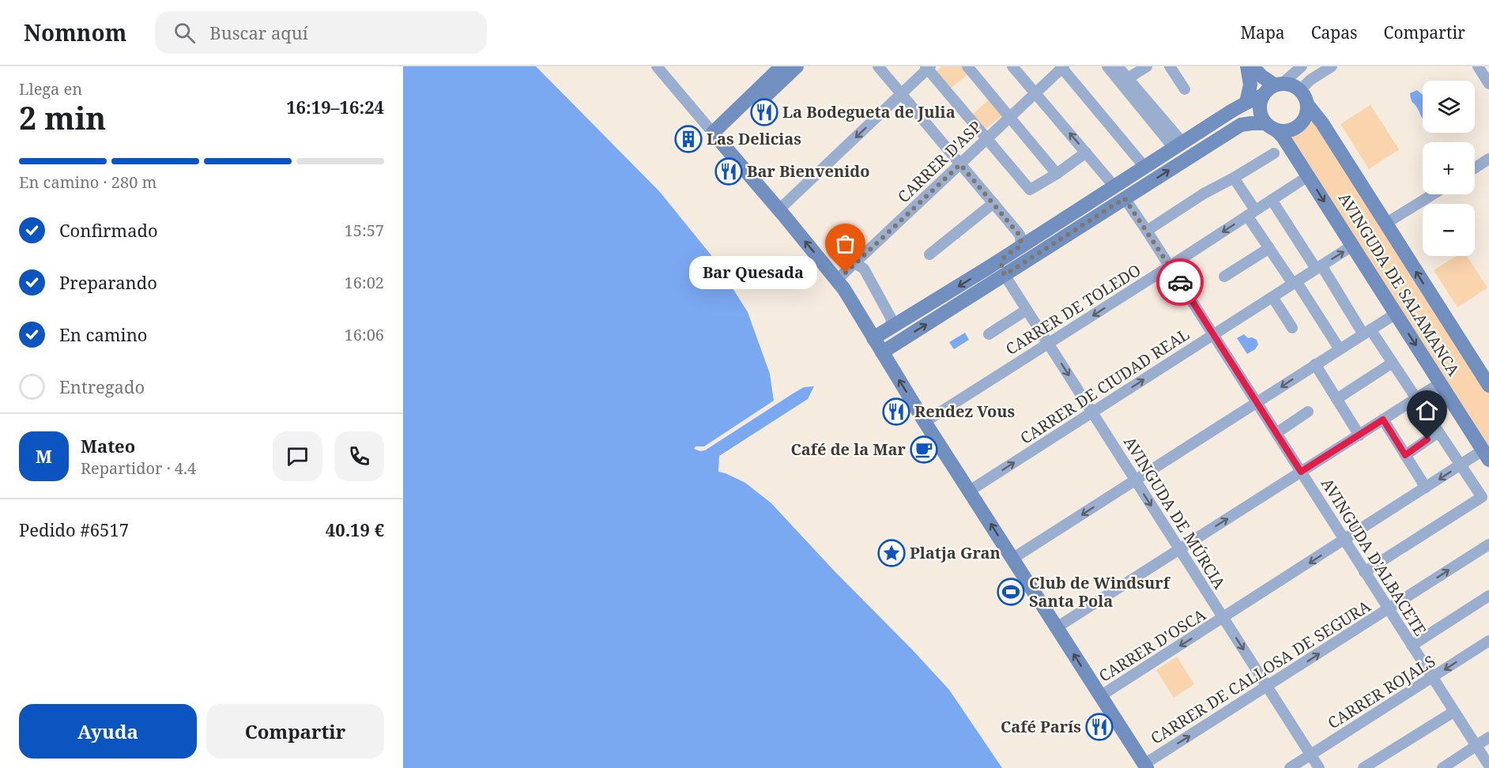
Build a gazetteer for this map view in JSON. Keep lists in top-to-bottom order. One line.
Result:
{"streets":{"street":["CARRER D'ASP","AVINGUDA DE SALAMANCA","CARRER DE TOLEDO","CARRER DE CIUDAD REAL","AVINGUDA DE MÚRCIA","AVINGUDA D'ALBACETE","CARRER D'OSCA","CARRER DE CALLOSA DE SEGURA","CARRER ROJALS"]},"crossings":[["AVINGUDA DE SALAMANCA","CARRER DE TOLEDO"],["AVINGUDA DE SALAMANCA","CARRER DE CIUDAD REAL"],["AVINGUDA DE SALAMANCA","CARRER D'OSCA"],["CARRER DE TOLEDO","AVINGUDA DE MÚRCIA"],["CARRER DE TOLEDO","AVINGUDA D'ALBACETE"],["CARRER DE CIUDAD REAL","AVINGUDA DE MÚRCIA"],["CARRER DE CIUDAD REAL","AVINGUDA D'ALBACETE"],["AVINGUDA DE MÚRCIA","CARRER D'OSCA"],["AVINGUDA DE MÚRCIA","CARRER DE CALLOSA DE SEGURA"],["AVINGUDA DE MÚRCIA","CARRER ROJALS"],["AVINGUDA D'ALBACETE","CARRER D'OSCA"],["AVINGUDA D'ALBACETE","CARRER DE CALLOSA DE SEGURA"],["AVINGUDA D'ALBACETE","CARRER ROJALS"]],"one_way":["AVINGUDA DE MÚRCIA","CARRER DE CALLOSA DE SEGURA"],"places":{"restaurant":["La Bodegueta de Julia","Bar Bienvenido","Rendez Vous","Café París"],"building":["Las Delicias"],"other":["Bar Quesada"],"cafe":["Café de la Mar"],"place":["Platja Gran"],"sports":["Club de Windsurf Santa Pola"]},"page":{"header":"Nomnom","search":"Buscar aquí","nav":["Mapa","Capas","Compartir"],"heading":["2 min","Llega en","16:19–16:24"],"panel":["Mateo","Repartidor · 4.4","Pedido #6517","40.19 €"],"map_buttons":["+","−"],"bar":"En camino · 280 m","list":[["Confirmado","15:57"],["Preparando","16:02"],["En camino","16:06"],"Entregado"],"bubble":"Bar Quesada","round":"M","buttons":["Ayuda","Compartir"]}}
